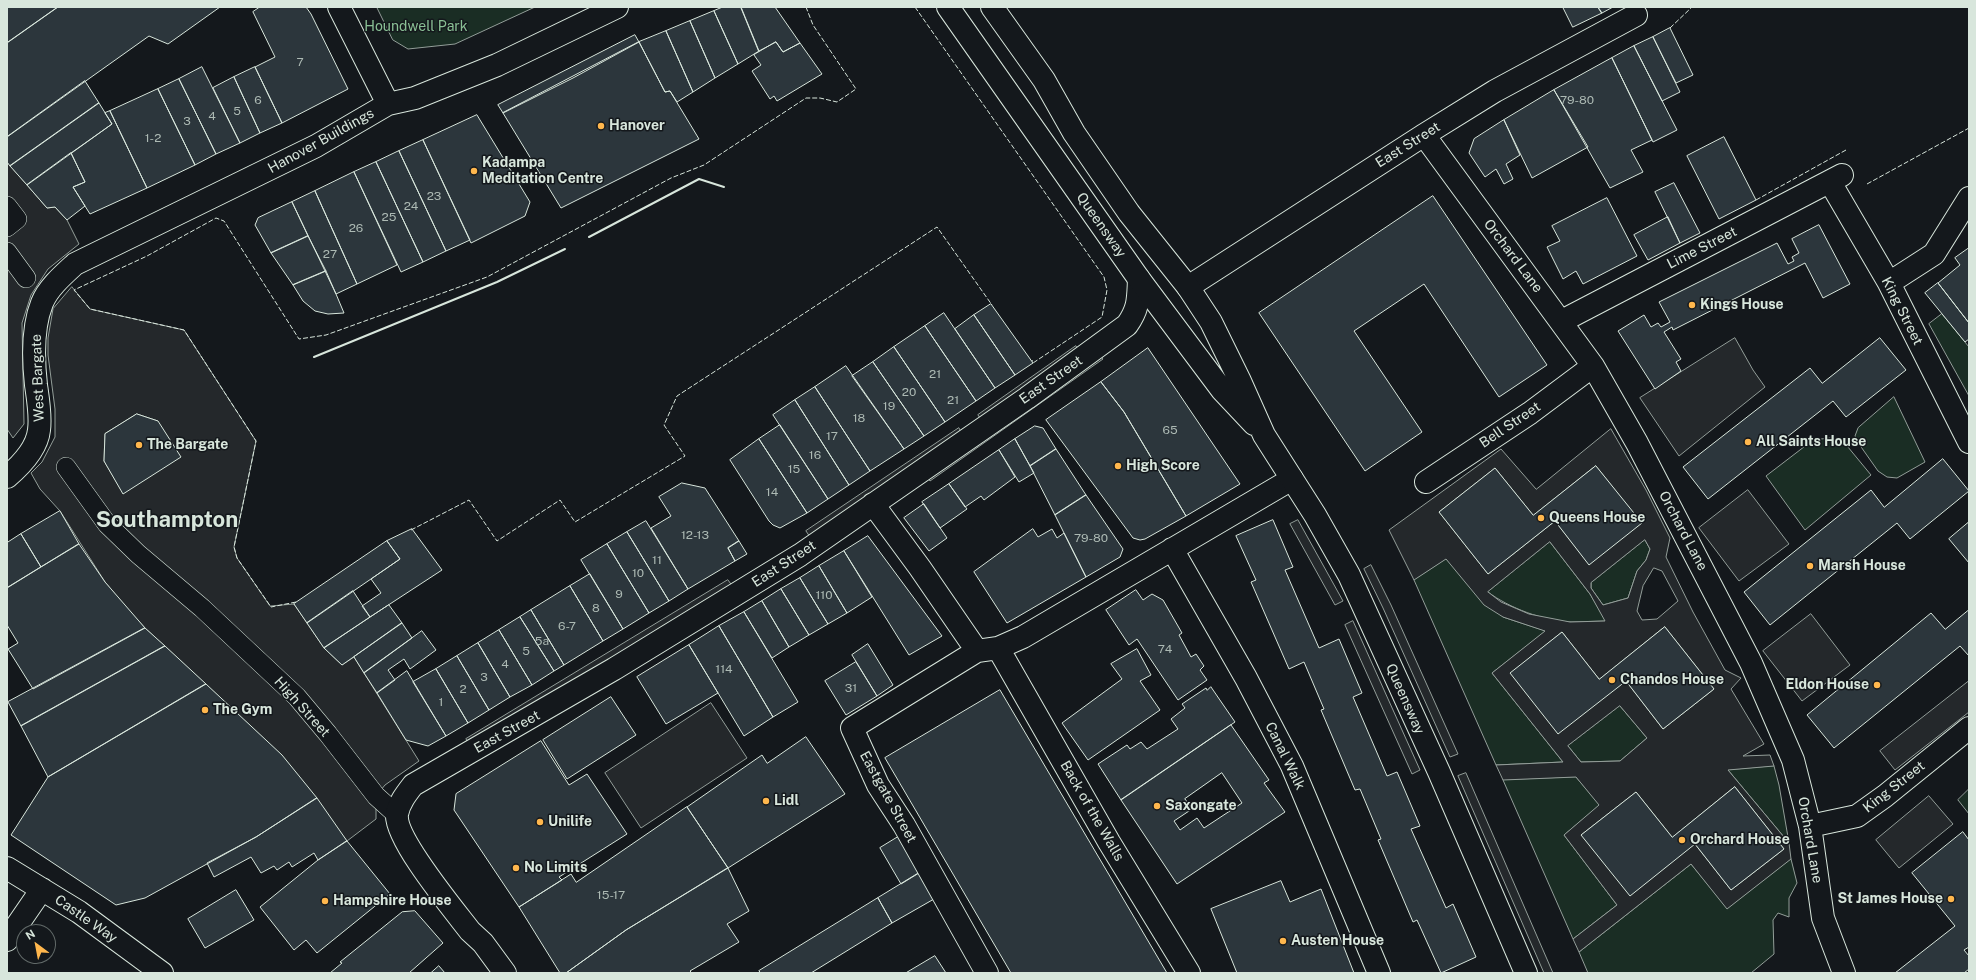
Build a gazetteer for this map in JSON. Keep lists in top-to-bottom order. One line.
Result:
{"streets":{"street":["Hanover Buildings","East Street","Queensway","Lime Street","Orchard Lane","King Street","West Bargate","Bell Street","High Street","Canal Walk","Eastgate Street","Back of the Walls","Castle Way"]},"crossings":[["Hanover Buildings","West Bargate"],["East Street","Queensway"],["East Street","Orchard Lane"],["East Street","High Street"],["East Street","Back of the Walls"],["Lime Street","Orchard Lane"],["Lime Street","King Street"],["Orchard Lane","King Street"],["Orchard Lane","Bell Street"],["Eastgate Street","Back of the Walls"]],"districts":["Southampton"],"parks":["Houndwell Park"],"places":["Hanover","Kadampa Meditation Centre","Kings House","All Saints House","The Bargate","High Score","Queens House","Marsh House","Chandos House","Eldon House","The Gym","Lidl","Saxongate","Unilife","Orchard House","No Limits","St James House","Hampshire House","Austen House"],"house_numbers":["7","6","79-80","5","4","3","1-2","23","24","25","26","27","21","20","21","19","18","65","17","16","15","14","12-13","79-80","11","10","9","110","8","6-7","5a","74","5","4","114","3","31","2","1","15-17"],"north":"top left"}
